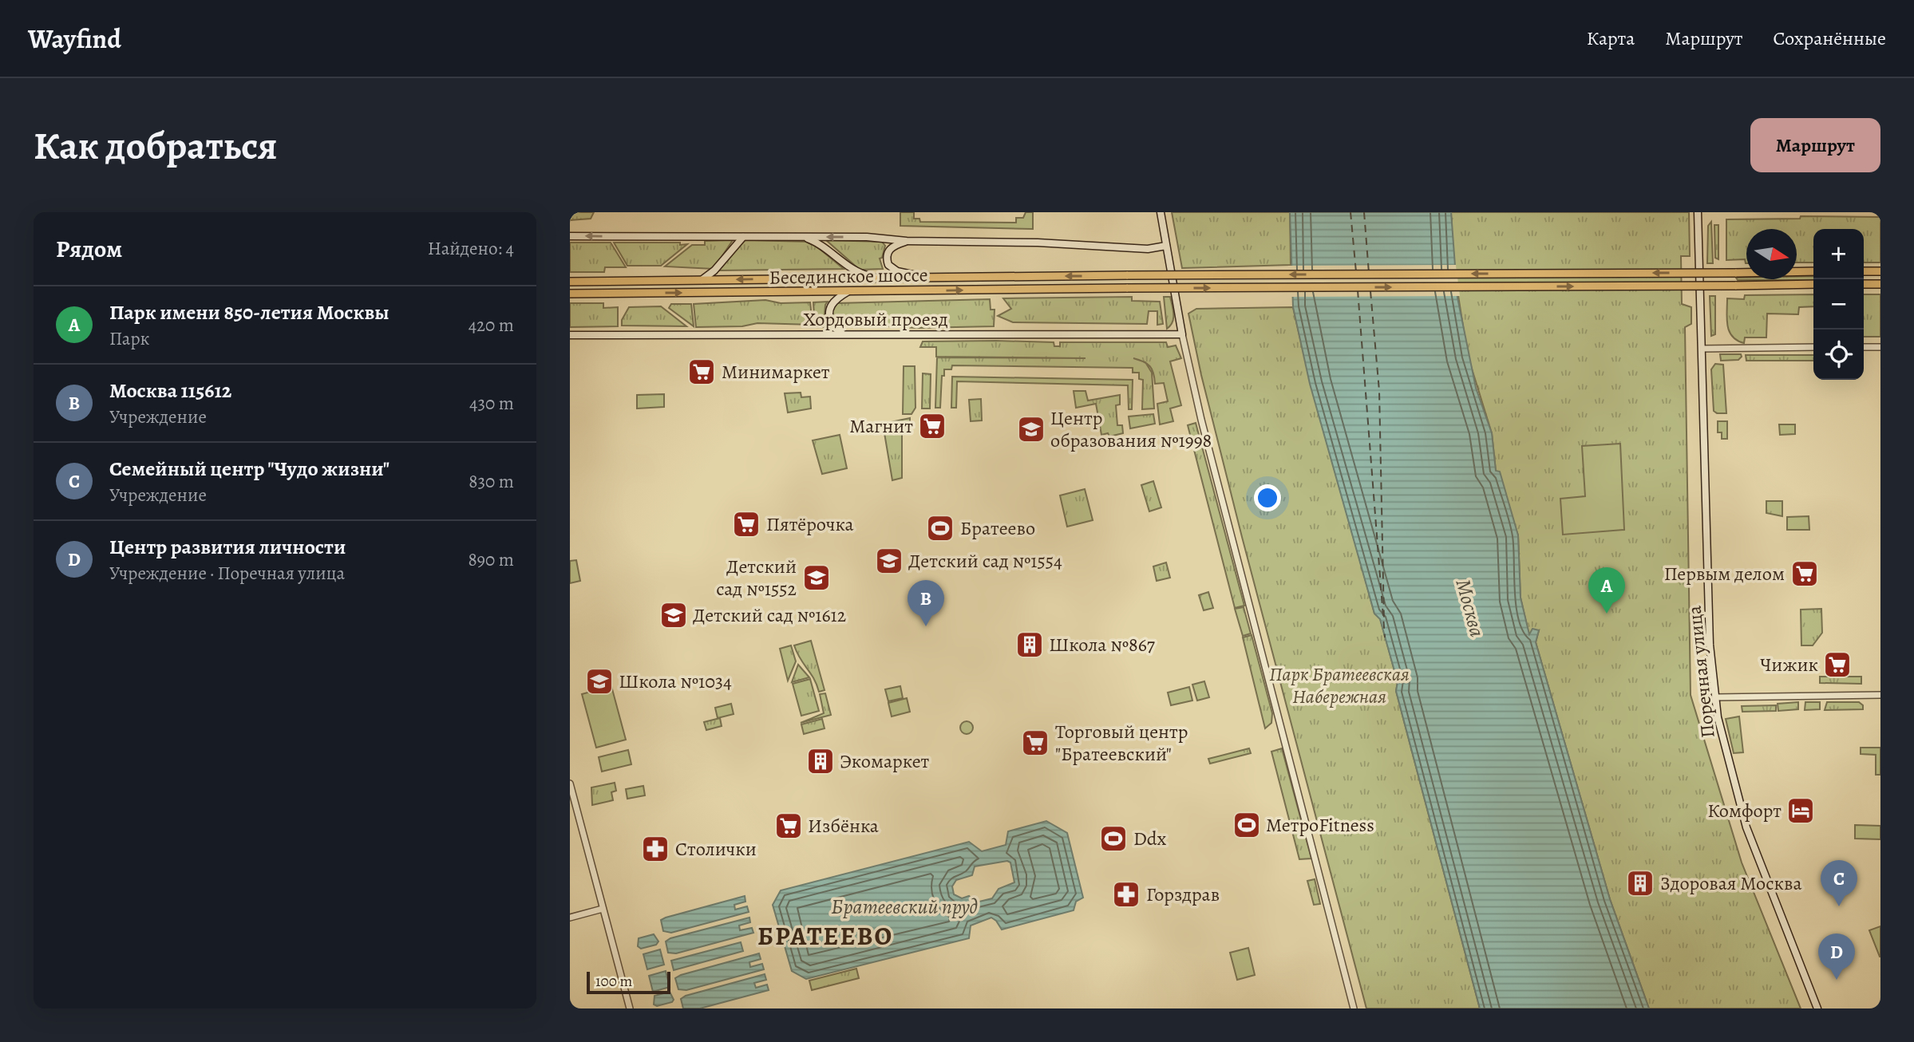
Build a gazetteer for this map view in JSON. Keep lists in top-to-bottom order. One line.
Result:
{"streets":{"main road":["Бесединское шоссе","Хордовый проезд","Поречная улица"]},"districts":["БРАТЕЕВО"],"water":["Москва","Братеевский пруд"],"parks":["Парк Братеевская Набережная"],"places":{"supermarket":["Минимаркет","Магнит","Пятёрочка","Первым делом","Чижик","Торговый центр \"Братеевский\"","Избёнка"],"school or university":["Центр образования №1998","Детский сад №1554","Детский сад №1552","Детский сад №1612","Школа №1034"],"sports":["Братеево","МетроFitness","Ddx"],"building":["Школа №867","Экомаркет","Здоровая Москва"],"hotel":["Комфорт"],"pharmacy":["Столички","Горздрав"]},"scale_bar":"100 m","north":"right","page":{"header":"Wayfind","nav":["Карта","Маршрут","Сохранённые"],"buttons":"Маршрут","title":"Как добраться","heading":["Рядом","Найдено: 4"],"map_buttons":["+","−"],"list":[{"mark":"A","name":"Парк имени 850-летия Москвы","note":"Парк","value":"420 m"},{"mark":"B","name":"Москва 115612","note":"Учреждение","value":"430 m"},{"mark":"C","name":"Семейный центр \"Чудо жизни\"","note":"Учреждение","value":"830 m"},{"mark":"D","name":"Центр развития личности","note":"Учреждение · Поречная улица","value":"890 m"}],"pins":["A","B","C","D"],"scale":"100 m"}}
